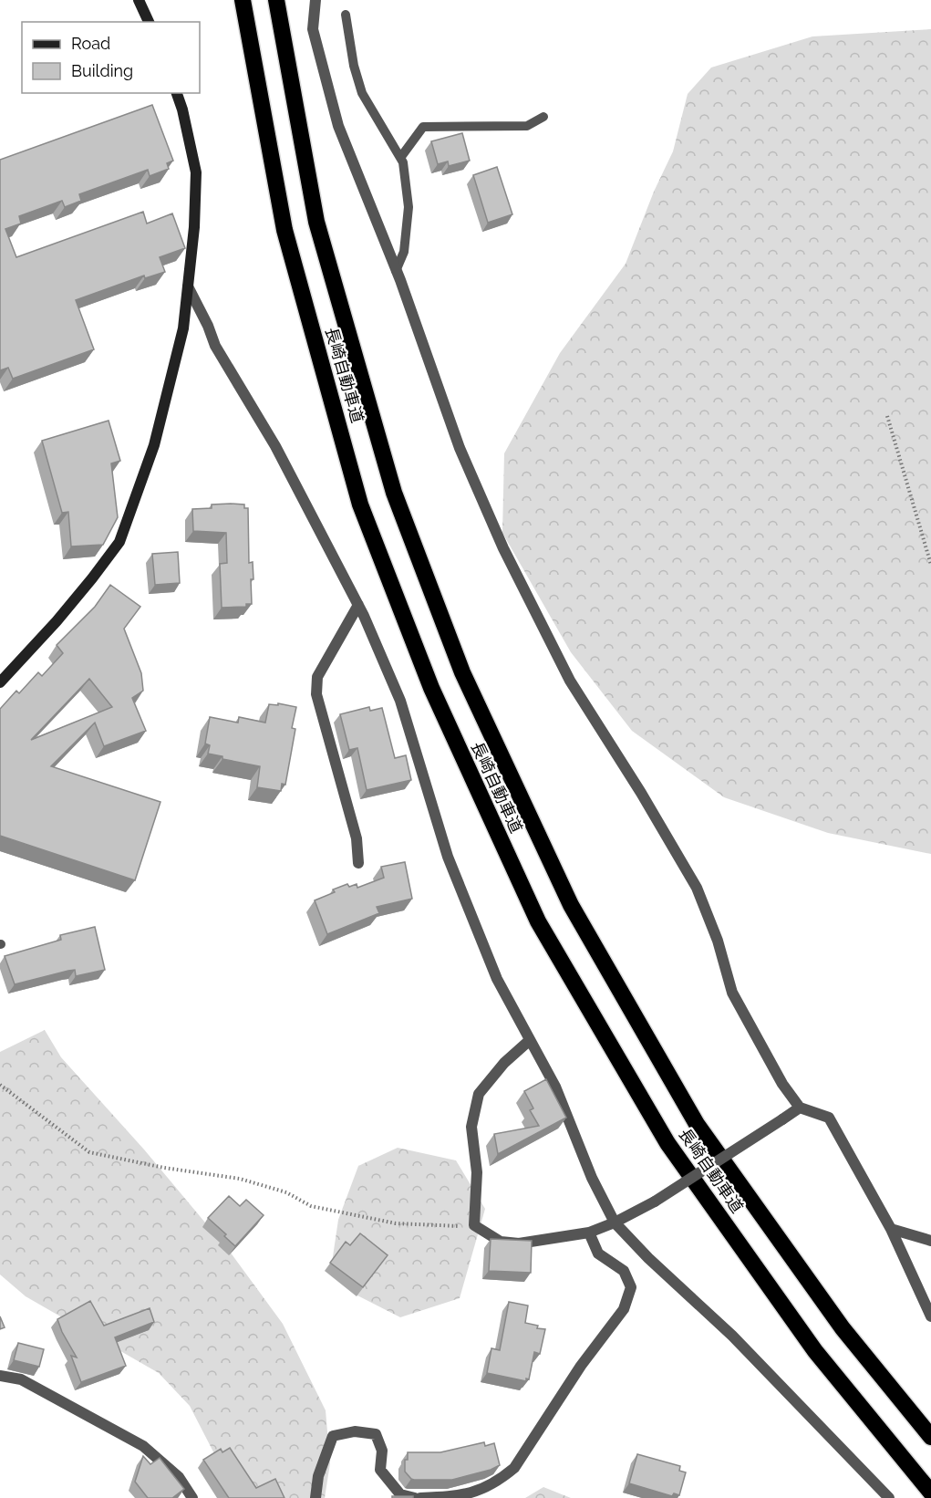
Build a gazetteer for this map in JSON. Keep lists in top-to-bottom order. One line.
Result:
{"streets":{"highway":["長崎自動車道"]},"legend":["Road","Building"]}
